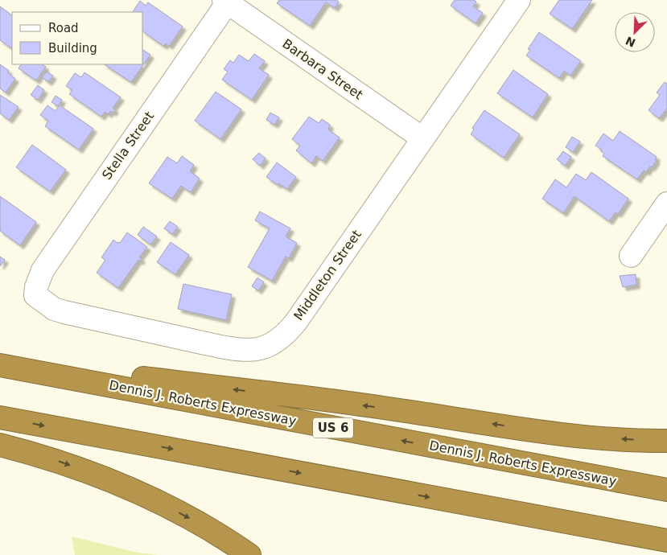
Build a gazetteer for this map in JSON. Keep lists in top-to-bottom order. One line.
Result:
{"streets":{"highway":["Dennis J. Roberts Expressway","US 6"],"street":["Barbara Street","Stella Street","Middleton Street"]},"crossings":[["Barbara Street","Stella Street"],["Barbara Street","Middleton Street"],["Stella Street","Middleton Street"]],"legend":["Road","Building"],"north":"bottom left"}
